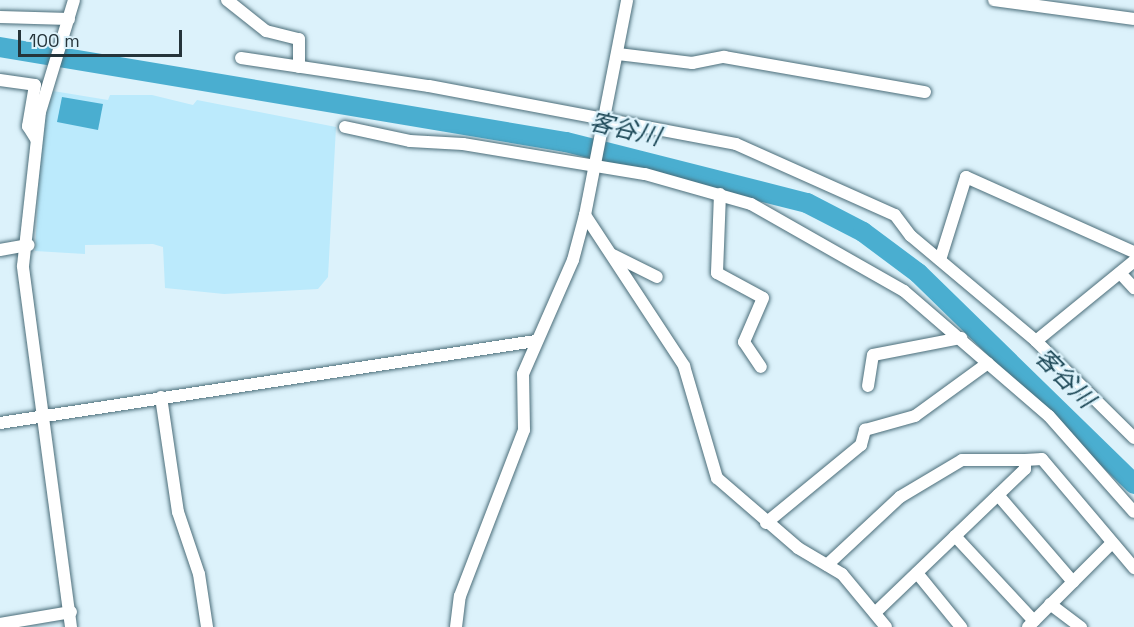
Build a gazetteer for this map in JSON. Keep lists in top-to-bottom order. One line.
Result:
{"water":["客谷川"],"scale_bar":"100 m"}
